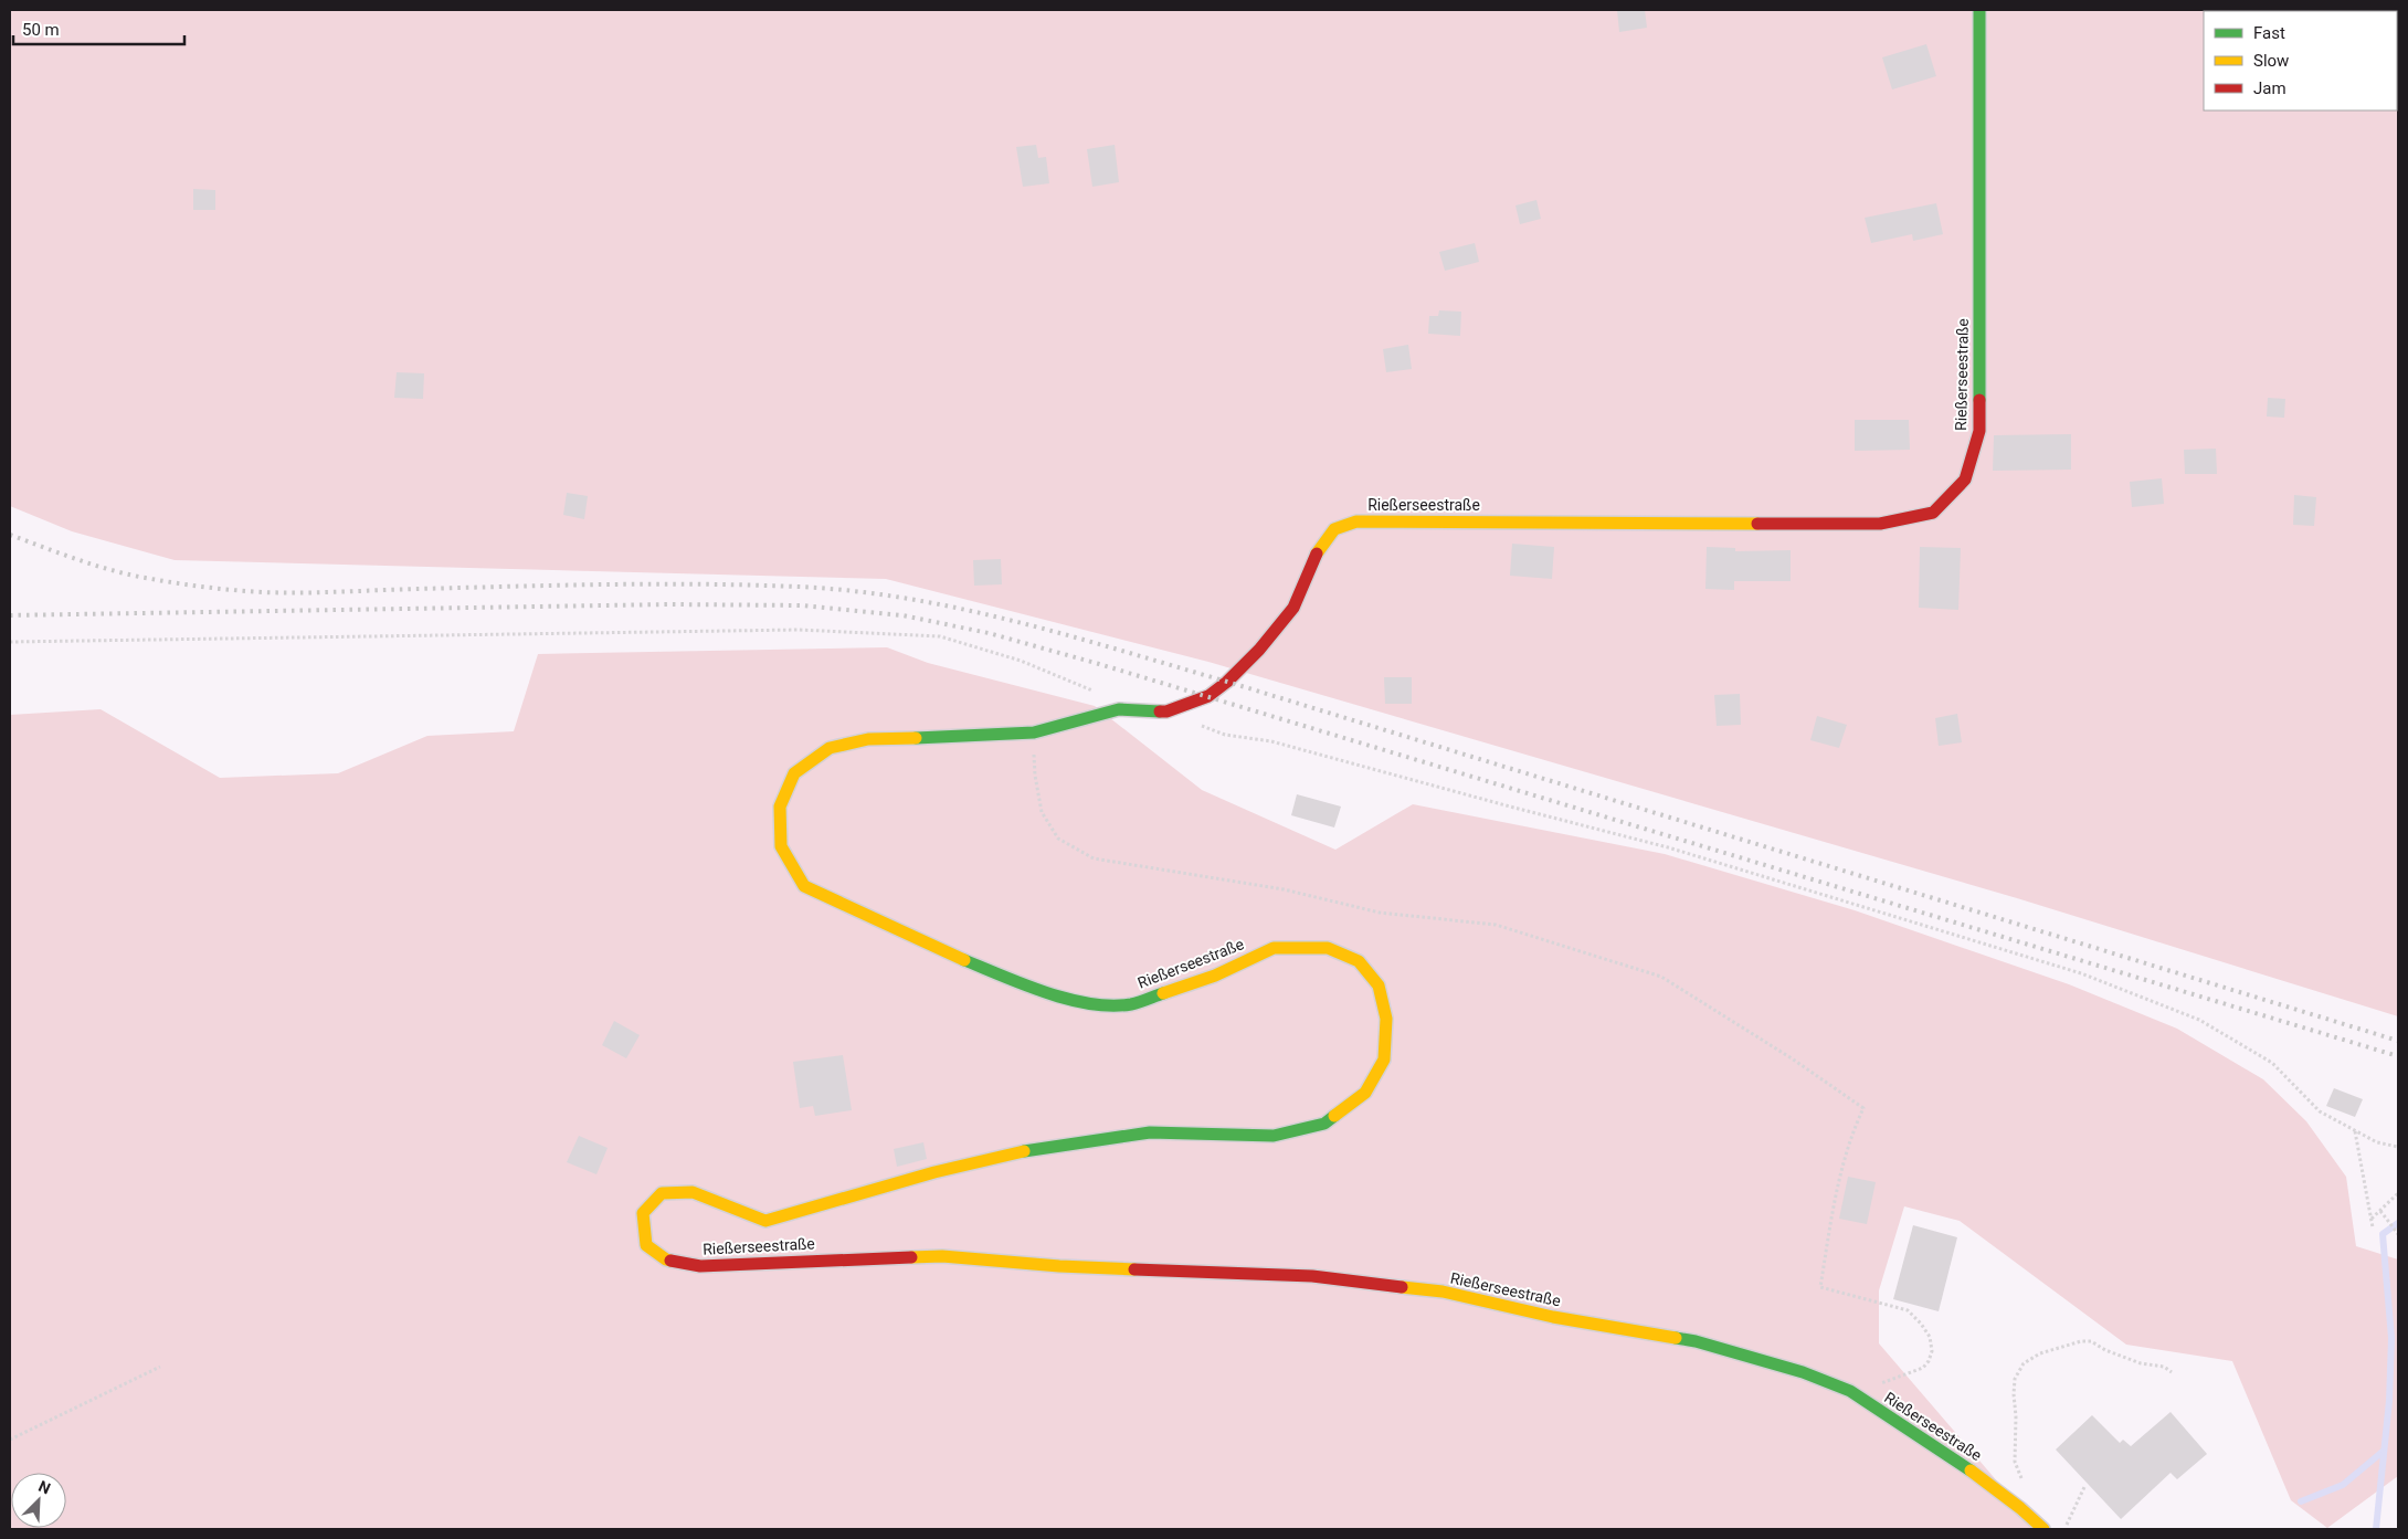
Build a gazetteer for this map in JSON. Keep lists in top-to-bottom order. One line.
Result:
{"streets":{"street":["Rießerseestraße"]},"legend":["Fast","Slow","Jam"],"scale_bar":"50 m","north":"top right"}
